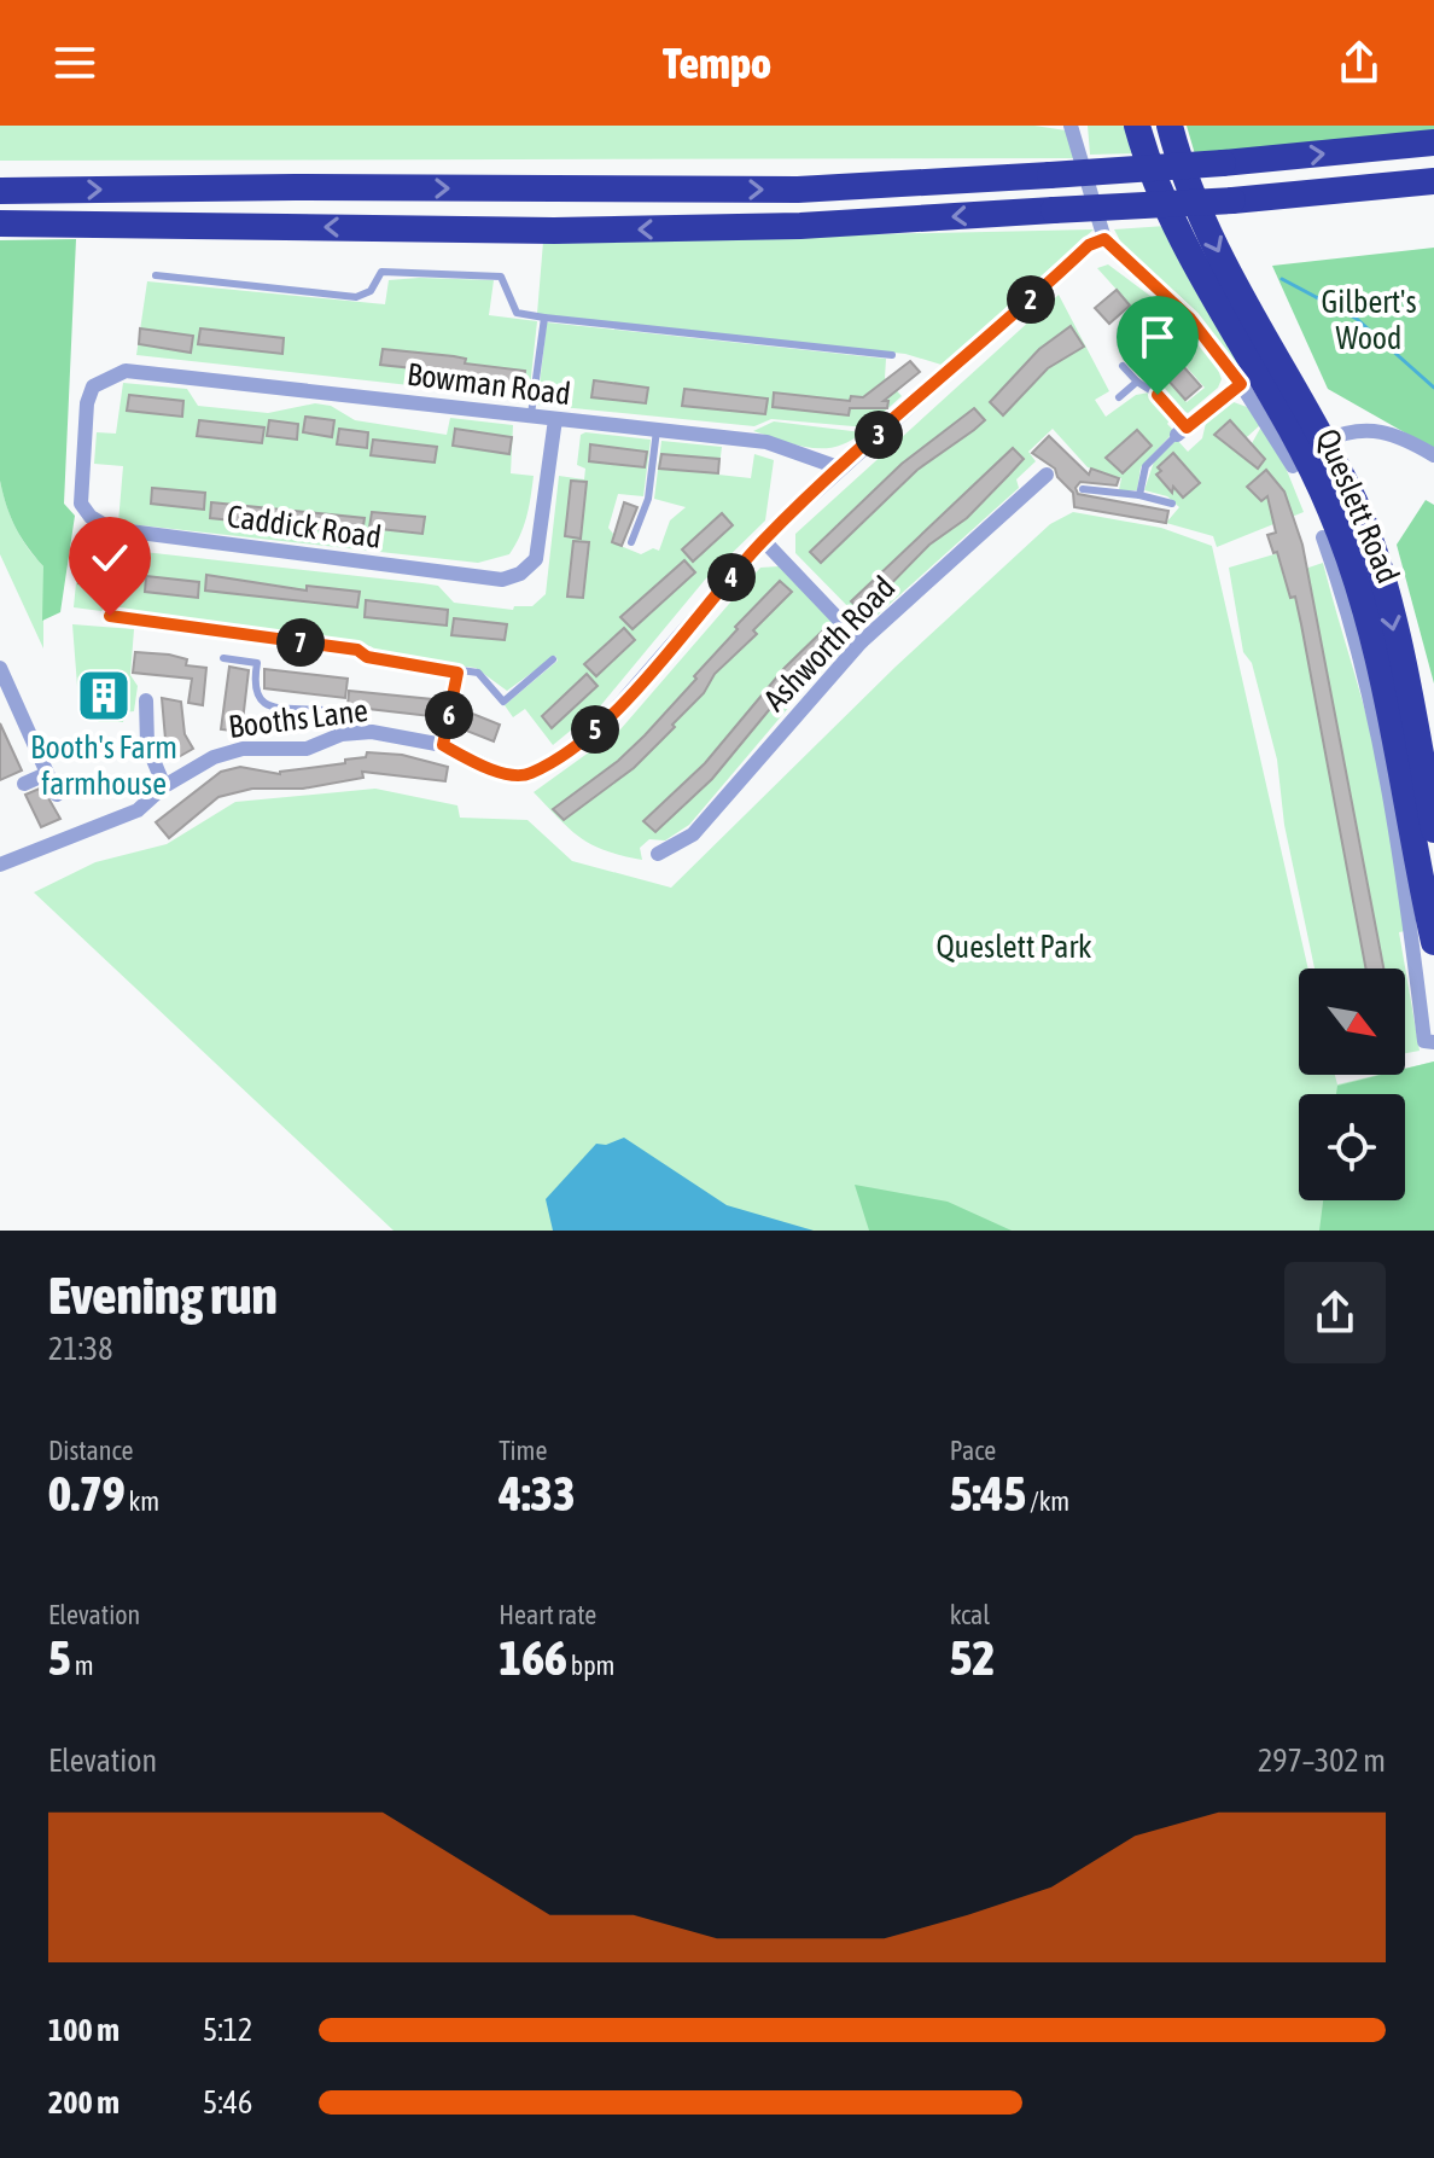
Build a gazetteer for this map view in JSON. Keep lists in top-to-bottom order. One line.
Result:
{"streets":{"highway":["Queslett Road"],"street":["Bowman Road","Caddick Road","Ashworth Road","Booths Lane"]},"crossings":[["Bowman Road","Caddick Road"],["Bowman Road","Booths Lane"],["Queslett Road","Booths Lane"]],"parks":["Gilbert's Wood","Queslett Park"],"places":{"building":["Booth's Farm farmhouse"]},"north":"bottom right","page":{"header":"Tempo","pins":["2","3","4","7","6","5"],"heading":["Evening run","21:38"],"stats":[["Distance","0.79 km"],["Time","4:33"],["Pace","5:45 /km"],["Elevation","5 m"],["Heart rate","166 bpm"],["kcal","52"]],"chart":["Elevation","297–302 m"],"list":[{"name":"100 m","note":"5:12"},{"name":"200 m","note":"5:46"}]}}
